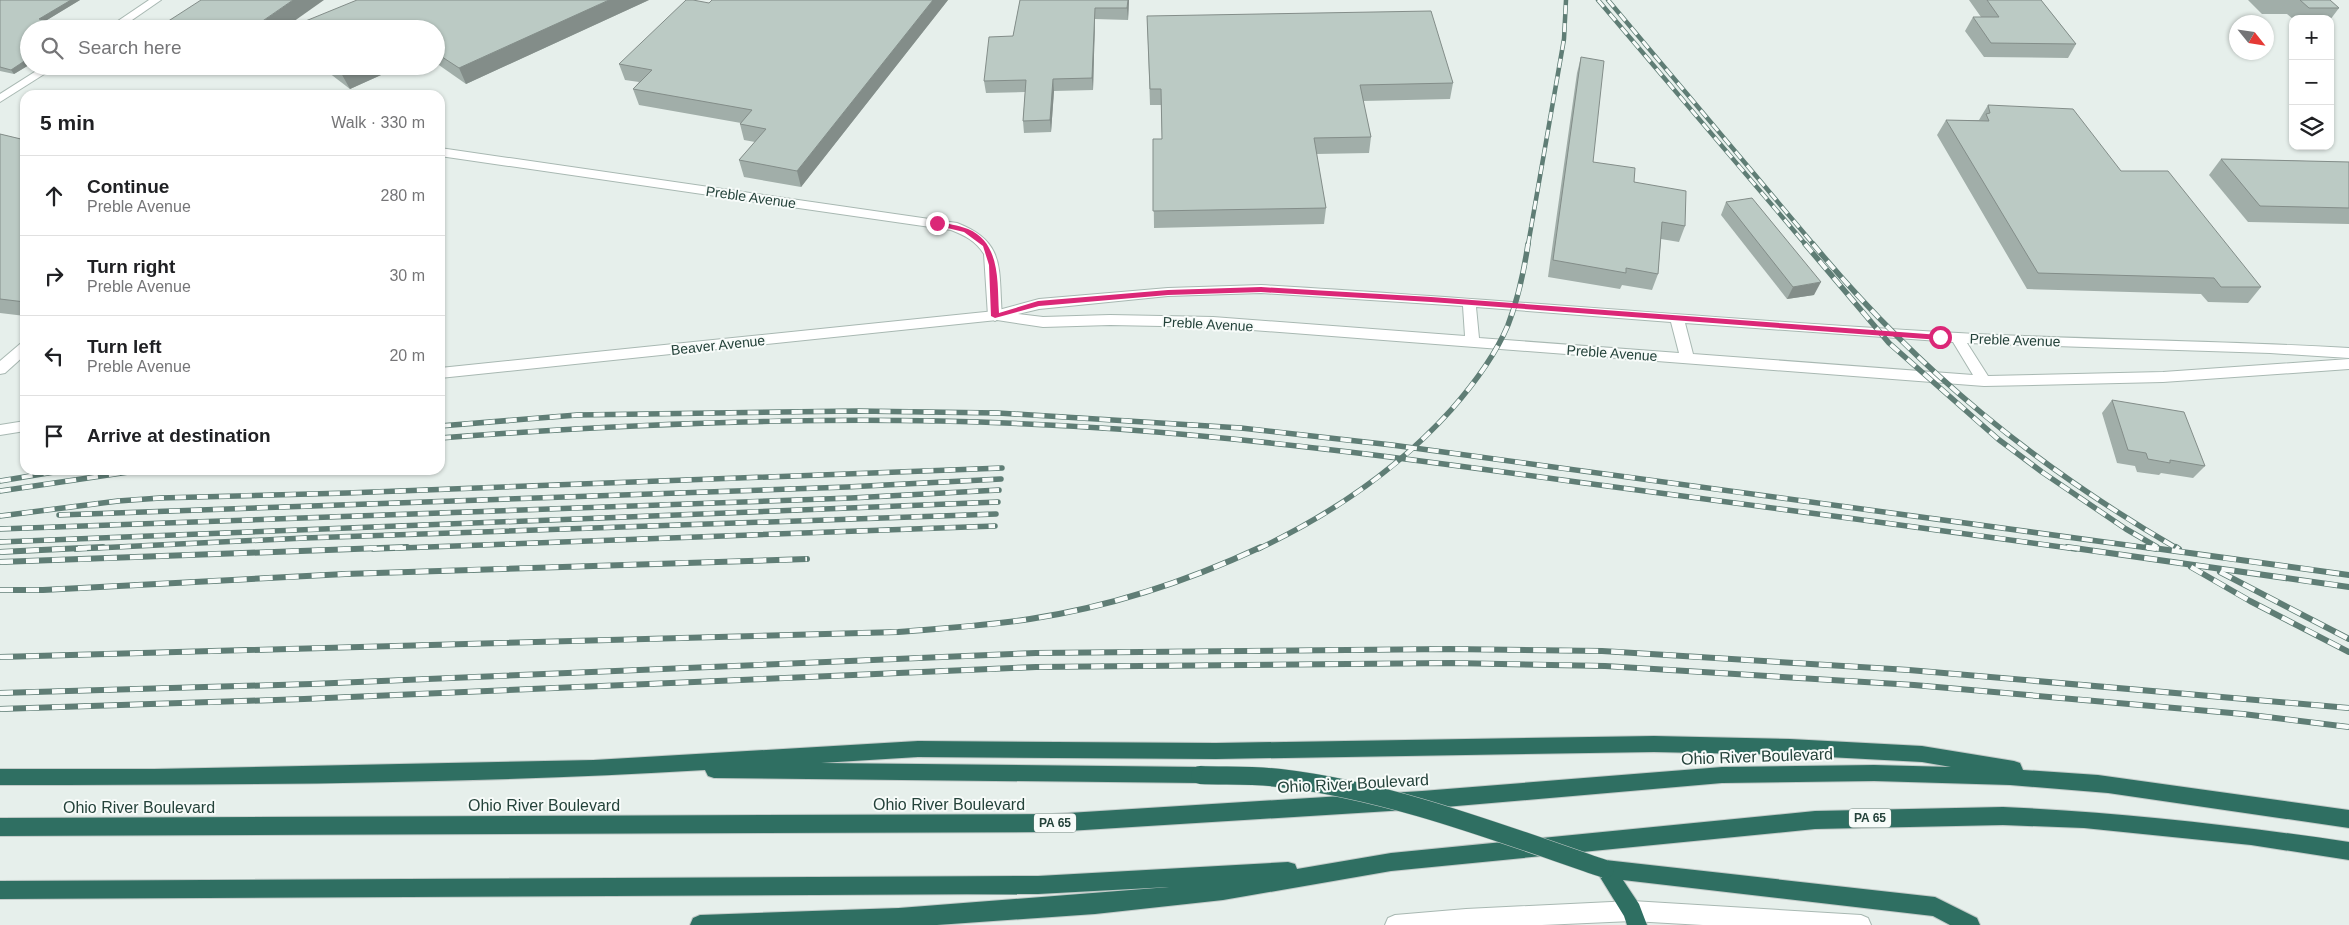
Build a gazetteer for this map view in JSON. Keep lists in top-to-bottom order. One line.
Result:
{"streets":{"highway":["Ohio River Boulevard","PA 65"],"street":["Preble Avenue","Beaver Avenue"]},"crossings":[["Preble Avenue","Beaver Avenue"],["Ohio River Boulevard","PA 65"]],"north":"bottom right","page":{"map_buttons":["+","−"],"search":"Search here","heading":["5 min","Walk · 330 m"],"list":[["Continue","Preble Avenue","280 m"],["Turn right","Preble Avenue","30 m"],["Turn left","Preble Avenue","20 m"],"Arrive at destination"]}}
